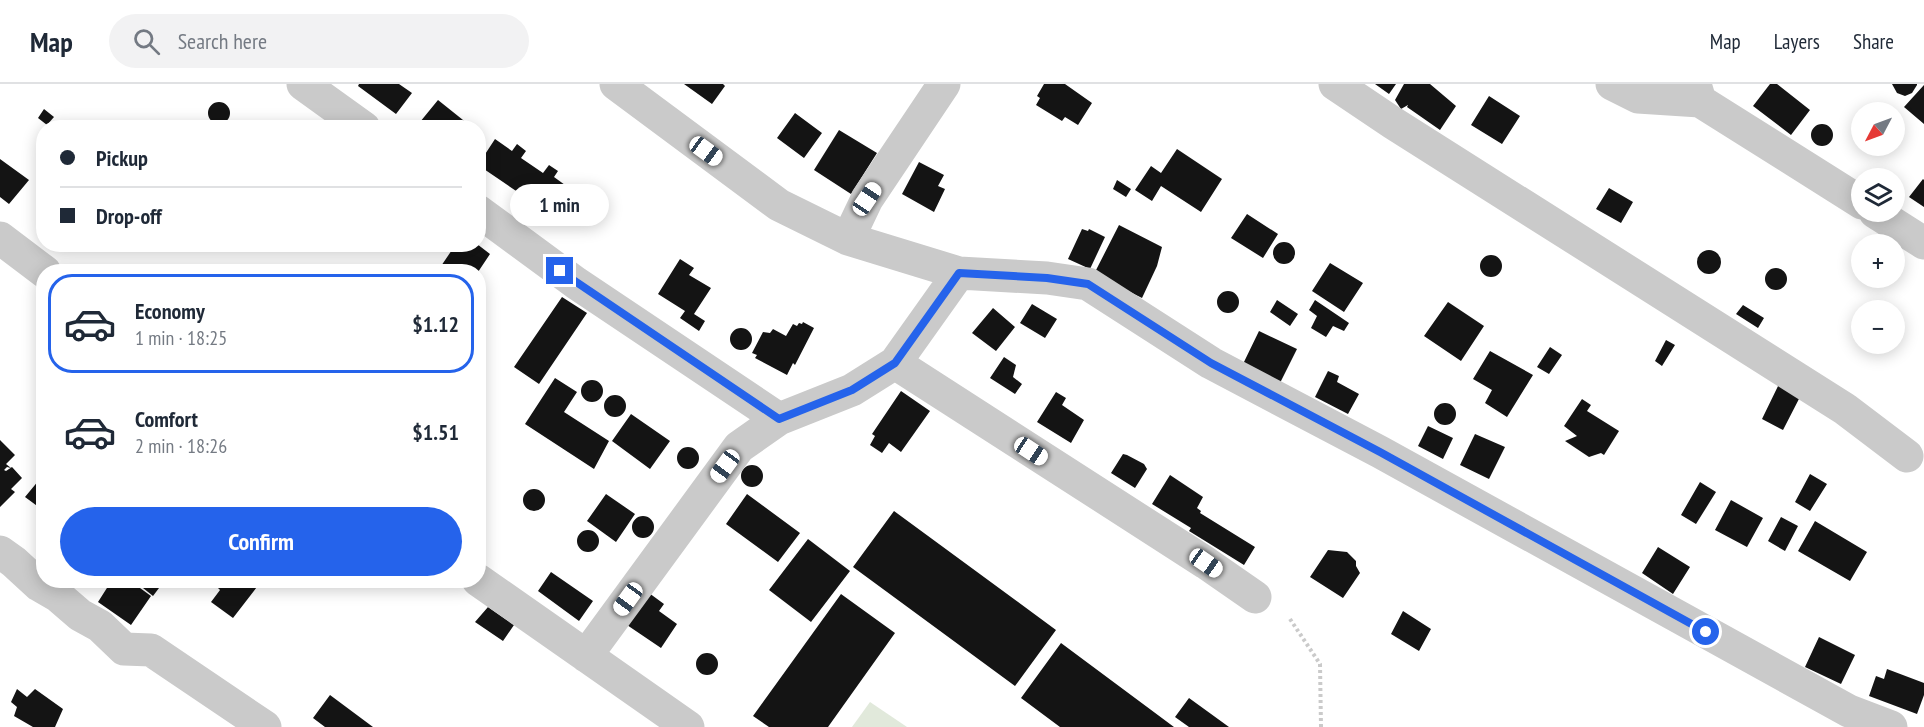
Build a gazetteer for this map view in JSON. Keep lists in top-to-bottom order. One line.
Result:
{"north":"bottom left","page":{"header":"Map","search":"Search here","nav":["Map","Layers","Share"],"map_buttons":["+","−"],"banner":["Pickup","Drop-off"],"bubble":"1 min","list":[{"name":"Economy","note":"1 min · 18:25","value":"$1.12"},{"name":"Comfort","note":"2 min · 18:26","value":"$1.51"}],"buttons":"Confirm"}}
